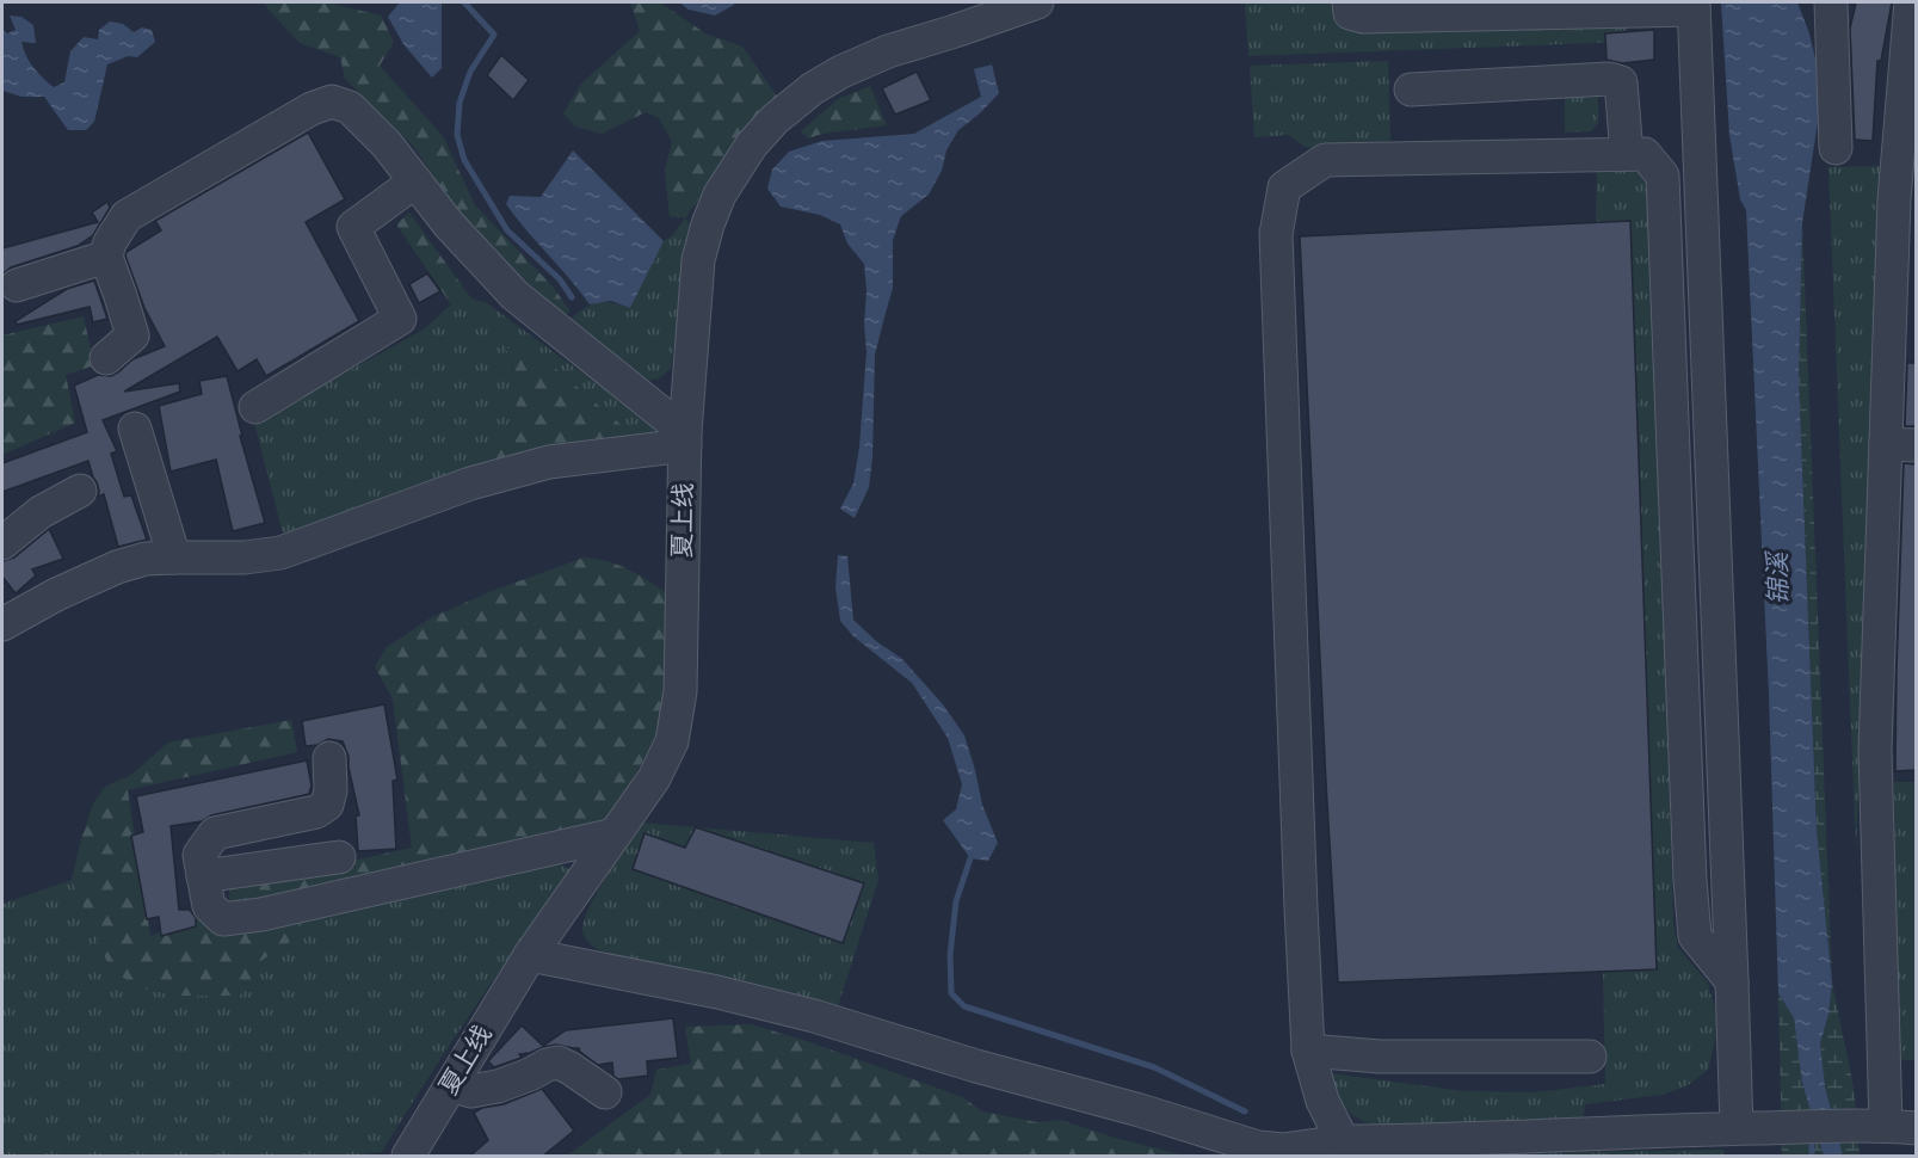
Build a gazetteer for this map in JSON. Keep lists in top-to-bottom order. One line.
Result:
{"streets":{"street":["夏上线"]},"water":["锦溪"]}
